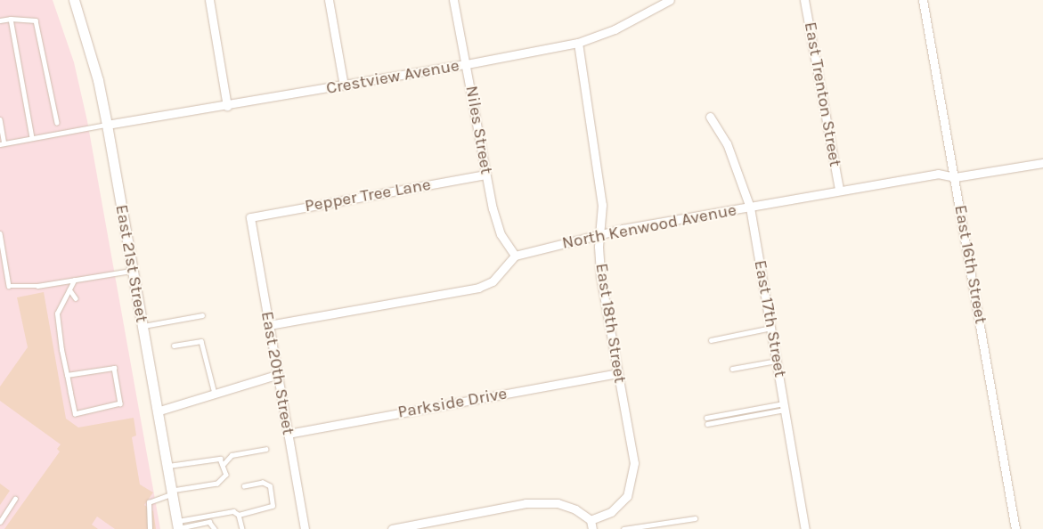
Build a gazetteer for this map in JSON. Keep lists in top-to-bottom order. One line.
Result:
{"streets":{"street":["Crestview Avenue","East Trenton Street","Niles Street","Pepper Tree Lane","North Kenwood Avenue","East 21st Street","East 16th Street","East 17th Street","East 18th Street","East 20th Street","Parkside Drive"]},"crossings":[["Crestview Avenue","Niles Street"],["Crestview Avenue","East 21st Street"],["Crestview Avenue","East 18th Street"],["East Trenton Street","North Kenwood Avenue"],["Niles Street","Pepper Tree Lane"],["Niles Street","North Kenwood Avenue"],["Pepper Tree Lane","East 20th Street"],["North Kenwood Avenue","East 16th Street"],["North Kenwood Avenue","East 17th Street"],["North Kenwood Avenue","East 18th Street"],["East 18th Street","Parkside Drive"],["East 20th Street","Parkside Drive"]]}
